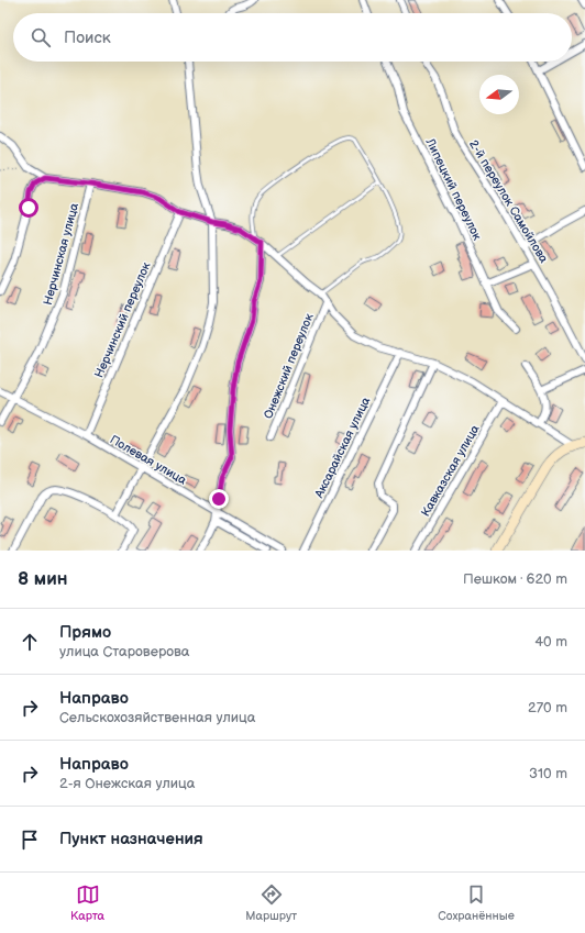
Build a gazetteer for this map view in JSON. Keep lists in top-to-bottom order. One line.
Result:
{"streets":{"street":["Липецкий переулок","2-й переулок Самойлова","Нерчинская улица","Нерчинский переулок","Онежский переулок","Аксарайская улица","Полевая улица","Кавказская улица"]},"crossings":[["Нерчинская улица","Полевая улица"],["Нерчинский переулок","Полевая улица"]],"north":"left","page":{"search":"Поиск","heading":["8 мин","Пешком · 620 m"],"list":[["Прямо","улица Староверова","40 m"],["Направо","Сельскохозяйственная улица","270 m"],["Направо","2-я Онежская улица","310 m"],"Пункт назначения"],"nav":["Карта","Маршрут","Сохранённые"]}}
